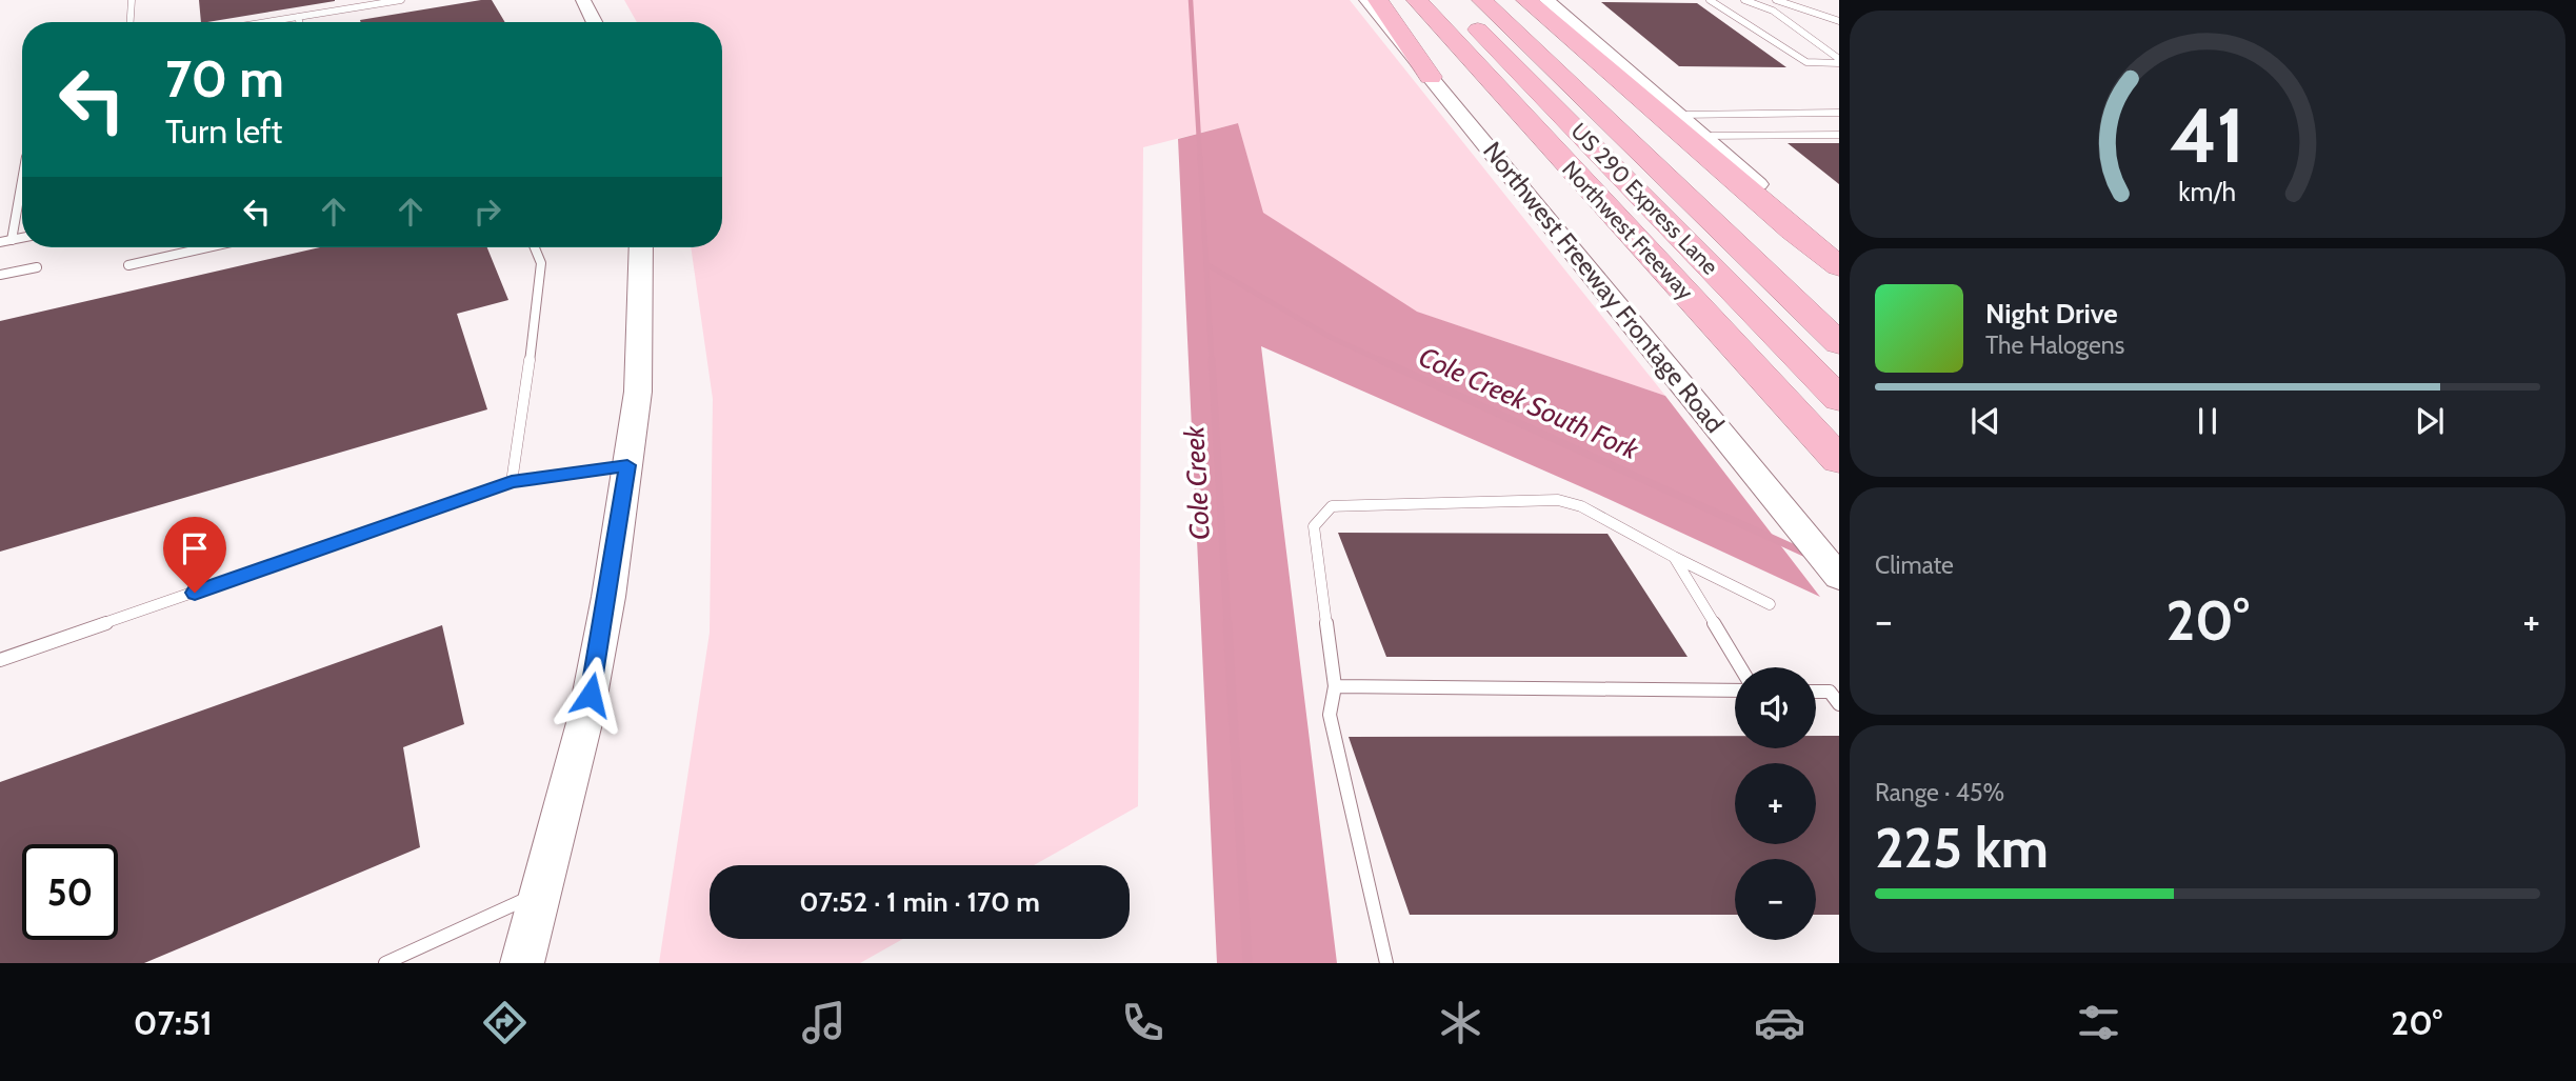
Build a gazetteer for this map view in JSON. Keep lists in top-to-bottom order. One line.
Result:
{"streets":{"highway":["US 290 Express Lane","Northwest Freeway"],"main road":["Northwest Freeway Frontage Road"]},"water":["Cole Creek South Fork","Cole Creek"],"page":{"turn":["70 m","Turn left"],"song":["Night Drive","The Halogens"],"tile":["Climate",["Range · 45%","225 km"]],"heat":["−","20°","+"],"map_buttons":["+","−"],"limit":"50","trip":"07:52 · 1 min · 170 m","tabs":["07:51","20°"],"gauge":["41","km/h"]}}
